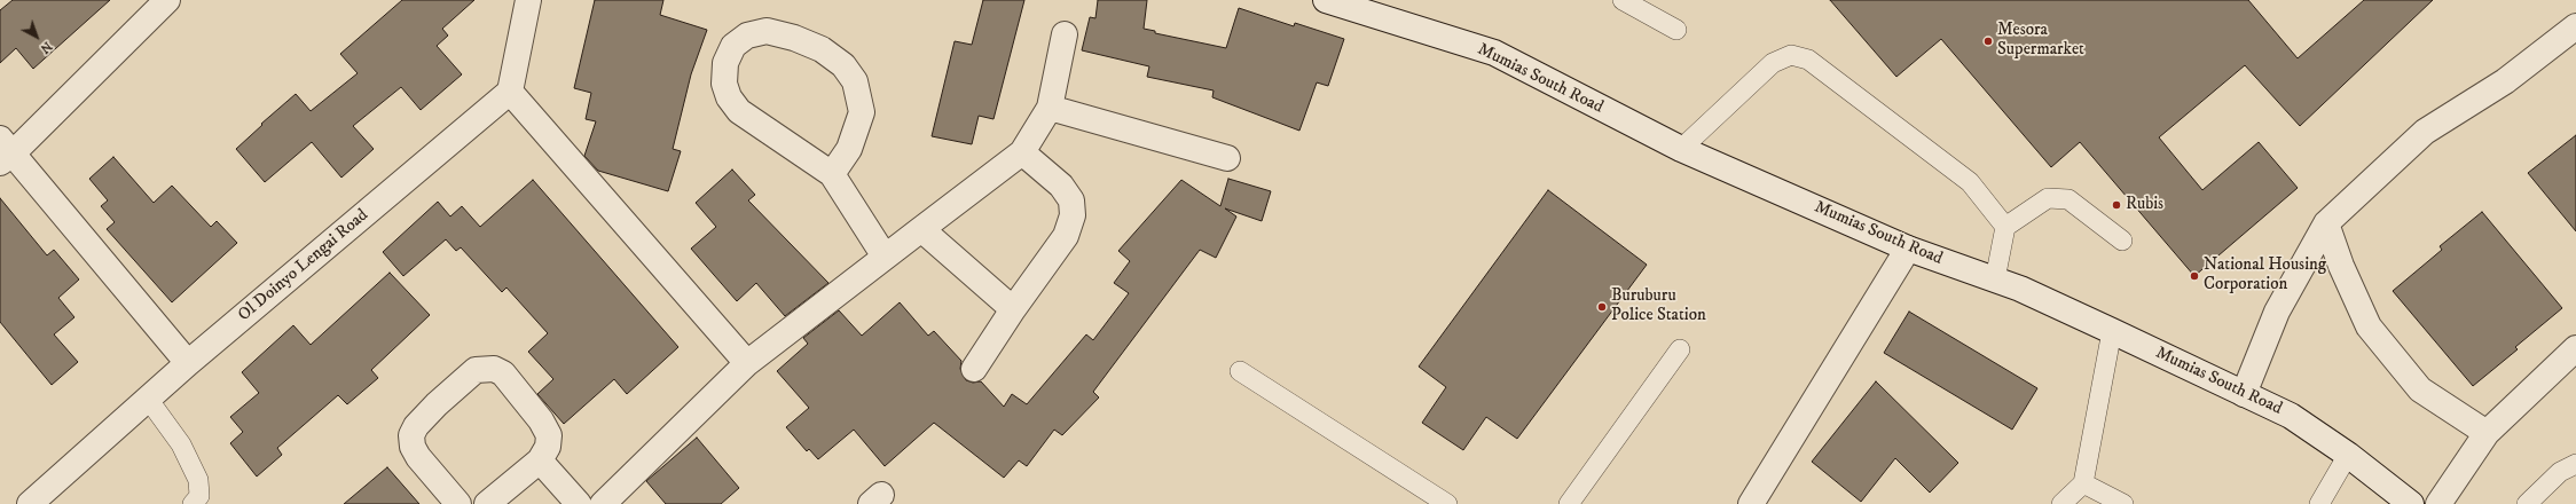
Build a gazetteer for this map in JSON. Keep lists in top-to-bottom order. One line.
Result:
{"streets":{"street":["Mumias South Road","Ol Doinyo Lengai Road"]},"places":["Mesora Supermarket","Rubis","National Housing Corporation","Buruburu Police Station"],"north":"bottom right"}
